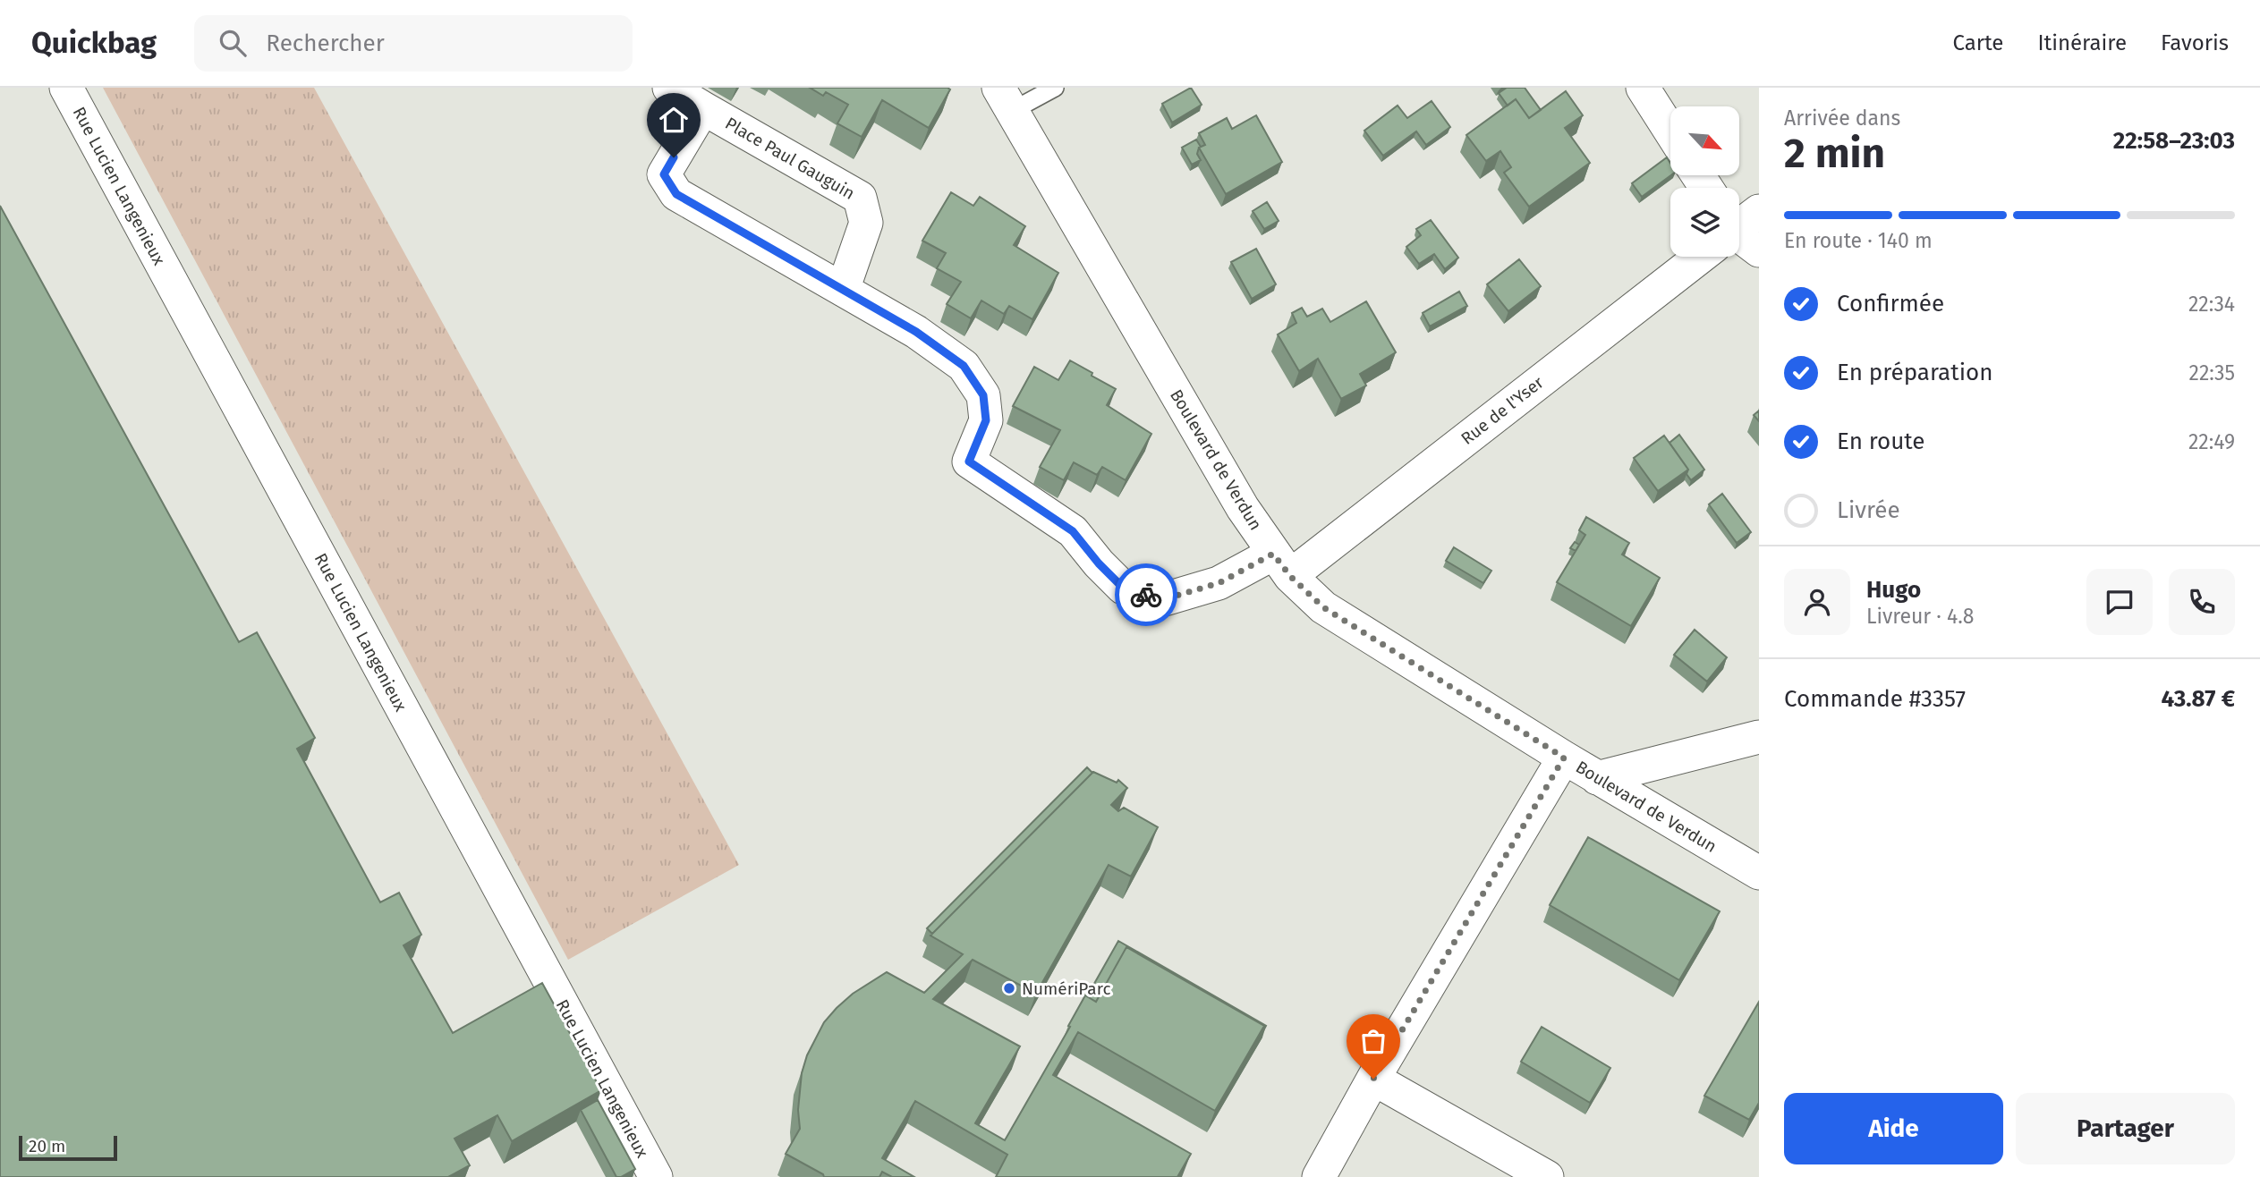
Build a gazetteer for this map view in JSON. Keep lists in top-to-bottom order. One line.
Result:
{"streets":{"street":["Place Paul Gauguin","Rue Lucien Langenieux","Rue de l'Yser","Boulevard de Verdun"]},"crossings":[["Rue de l'Yser","Boulevard de Verdun"]],"places":["NumériParc"],"scale_bar":"20 m","north":"bottom right","page":{"header":"Quickbag","search":"Rechercher","nav":["Carte","Itinéraire","Favoris"],"heading":["2 min","Arrivée dans","22:58–23:03"],"panel":["Hugo","Livreur · 4.8","Commande #3357","43.87 €"],"bar":"En route · 140 m","list":[["Confirmée","22:34"],["En préparation","22:35"],["En route","22:49"],"Livrée"],"buttons":["Aide","Partager"],"scale":"20 m"}}
